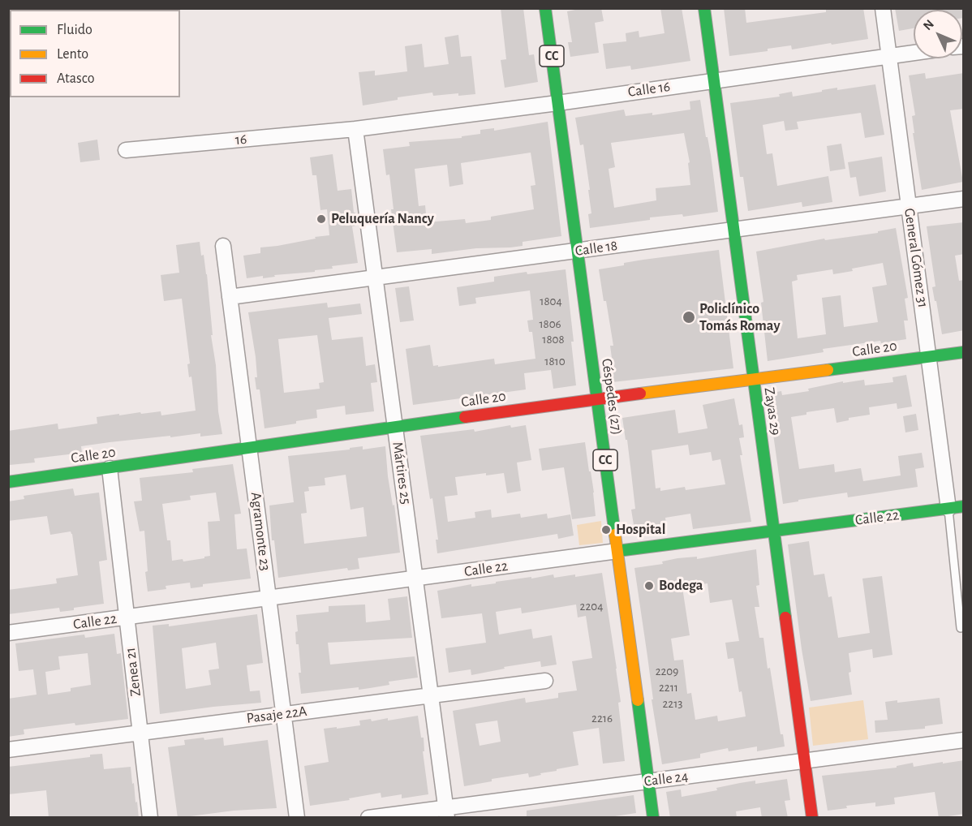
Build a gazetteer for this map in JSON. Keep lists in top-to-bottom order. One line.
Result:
{"streets":{"street":["CC","Calle 16","16","Calle 18","General Gómez 31","Calle 20","Céspedes (27)","Zayas 29","Mártires 25","Calle 22","Agramonte 23","Zenea 21","Pasaje 22A","Calle 24"]},"crossings":[["Calle 16","16"],["Calle 16","General Gómez 31"],["Calle 16","Céspedes (27)"],["Calle 16","Zayas 29"],["Calle 16","Mártires 25"],["16","Mártires 25"],["Calle 18","General Gómez 31"],["Calle 18","Céspedes (27)"],["Calle 18","Zayas 29"],["Calle 18","Mártires 25"],["Calle 18","Agramonte 23"],["General Gómez 31","Calle 20"],["General Gómez 31","Calle 22"],["Calle 20","Céspedes (27)"],["Calle 20","Zayas 29"],["Calle 20","Mártires 25"],["Calle 20","Agramonte 23"],["Calle 20","Zenea 21"],["Céspedes (27)","Calle 22"],["Céspedes (27)","Calle 24"],["Zayas 29","Calle 22"],["Zayas 29","Calle 24"],["Mártires 25","Calle 22"],["Mártires 25","Pasaje 22A"],["Mártires 25","Calle 24"],["Calle 22","Agramonte 23"],["Calle 22","Zenea 21"],["Agramonte 23","Pasaje 22A"],["Zenea 21","Pasaje 22A"]],"places":["Peluquería Nancy","Policlínico Tomás Romay","Hospital","Bodega"],"house_numbers":["1804","1806","1808","1810","2204","2209","2211","2213","2216"],"legend":["Fluido","Lento","Atasco"],"north":"top left"}
